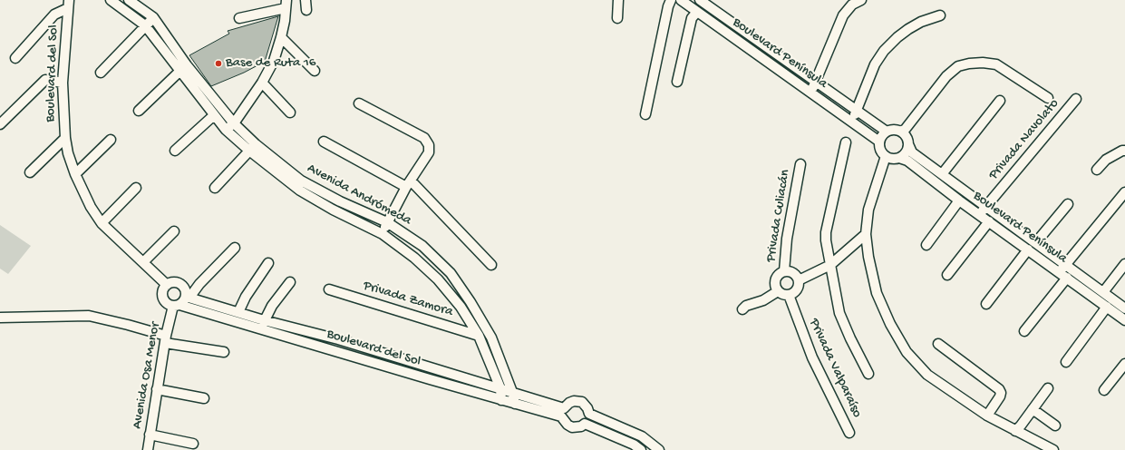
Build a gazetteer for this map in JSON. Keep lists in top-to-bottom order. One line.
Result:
{"streets":{"street":["Boulevard Península","Boulevard del Sol","Privada Navolato","Avenida Andrómeda","Privada Culiacán","Privada Zamora","Privada Valparaíso","Avenida Osa Menor"]},"crossings":[["Boulevard Península","Privada Navolato"],["Boulevard del Sol","Avenida Andrómeda"],["Boulevard del Sol","Avenida Osa Menor"],["Avenida Andrómeda","Privada Zamora"],["Privada Culiacán","Privada Valparaíso"]],"places":["Base de Ruta 16"]}
